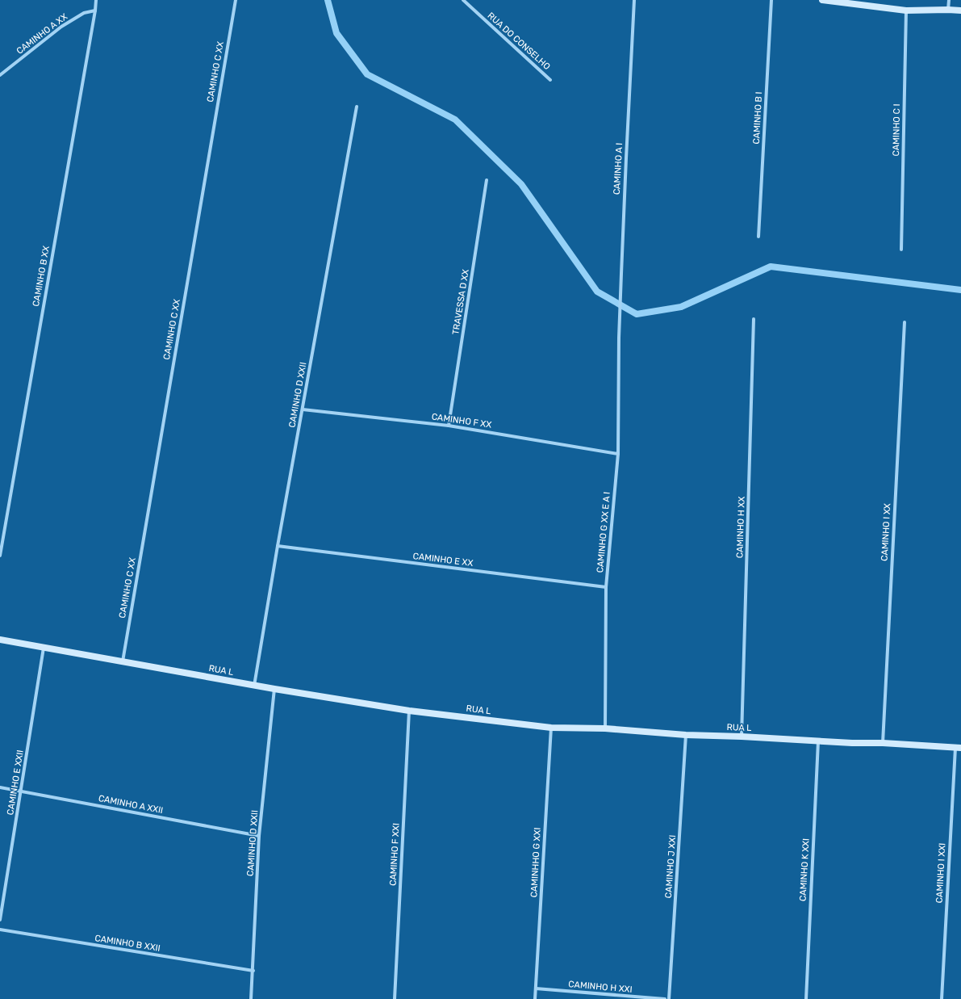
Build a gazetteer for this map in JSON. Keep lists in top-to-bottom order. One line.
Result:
{"streets":{"street":["CAMINHO A XX","RUA DO CONSELHO","CAMINHO C XX","CAMINHO B I","CAMINHO C I","CAMINHO A I","CAMINHO B XX","TRAVESSA D XX","CAMINHO D XXII","CAMINHO F XX","CAMINHO H XX","CAMINHO G XX E A I","CAMINHO I XX","CAMINHO E XX","RUA L","CAMINHO E XXII","CAMINHO A XXII","CAMINHO F XXI","CAMINHHO G XXI","CAMINHO J XXI","CAMINHO K XXI","CAMINHO I XXI","CAMINHO B XXII","CAMINHO H XXI"]},"crossings":[["CAMINHO A XX","CAMINHO B XX"],["CAMINHO C XX","RUA L"],["CAMINHO A I","CAMINHO G XX E A I"],["TRAVESSA D XX","CAMINHO F XX"],["CAMINHO D XXII","CAMINHO F XX"],["CAMINHO D XXII","CAMINHO E XX"],["CAMINHO D XXII","RUA L"],["CAMINHO D XXII","CAMINHO A XXII"],["CAMINHO D XXII","CAMINHO B XXII"],["CAMINHO F XX","CAMINHO G XX E A I"],["CAMINHO H XX","RUA L"],["CAMINHO G XX E A I","CAMINHO E XX"],["CAMINHO G XX E A I","RUA L"],["CAMINHO I XX","RUA L"],["RUA L","CAMINHO E XXII"],["RUA L","CAMINHO F XXI"],["RUA L","CAMINHHO G XXI"],["RUA L","CAMINHO J XXI"],["RUA L","CAMINHO K XXI"],["RUA L","CAMINHO I XXI"],["CAMINHO E XXII","CAMINHO A XXII"],["CAMINHHO G XXI","CAMINHO H XXI"]]}
